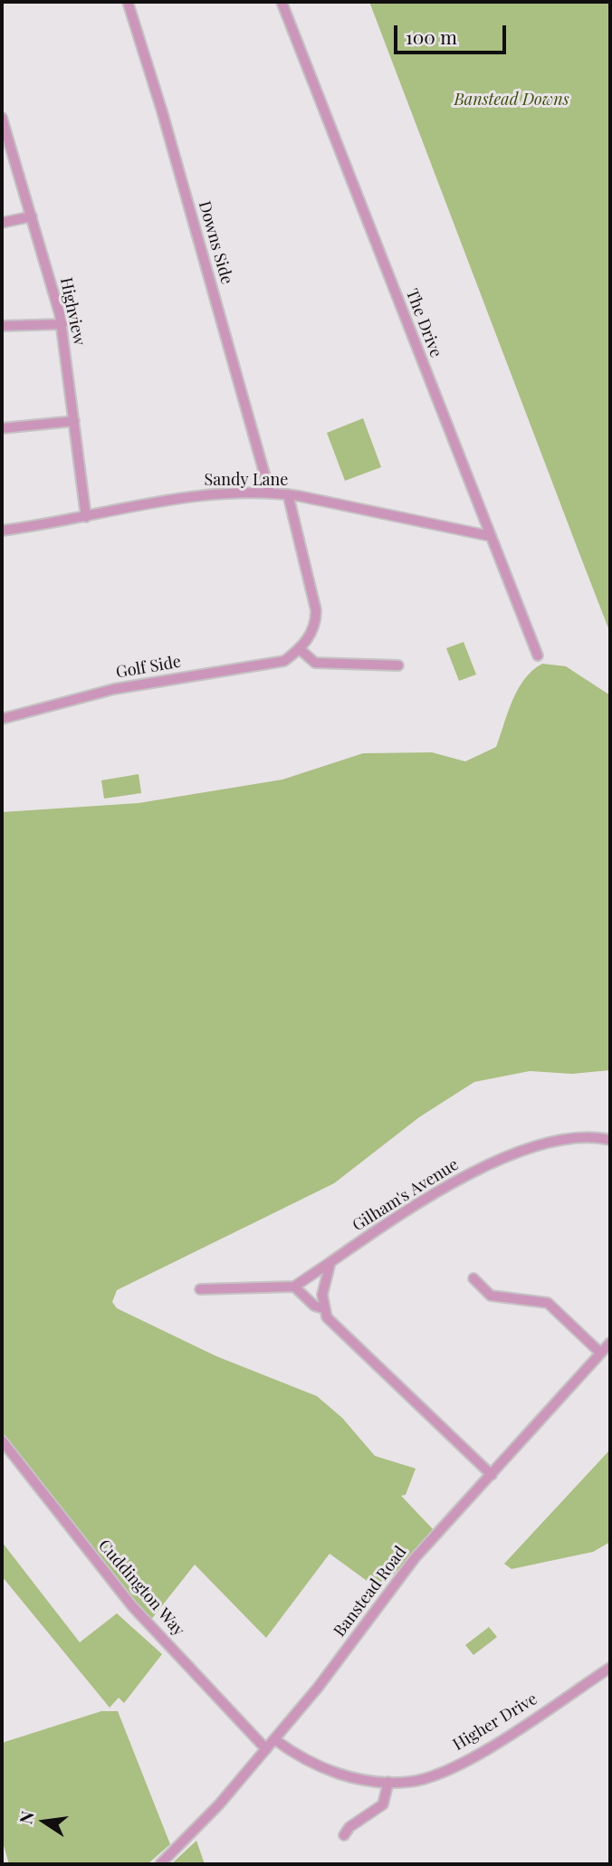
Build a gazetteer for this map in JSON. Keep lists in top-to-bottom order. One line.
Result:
{"streets":{"street":["Downs Side","Highview","The Drive","Sandy Lane","Golf Side","Gilham's Avenue","Cuddington Way","Banstead Road","Higher Drive"]},"crossings":[["Downs Side","Sandy Lane"],["Highview","Sandy Lane"],["The Drive","Sandy Lane"],["Cuddington Way","Banstead Road"],["Banstead Road","Higher Drive"]],"parks":["Banstead Downs"],"scale_bar":"100 m","north":"left"}
